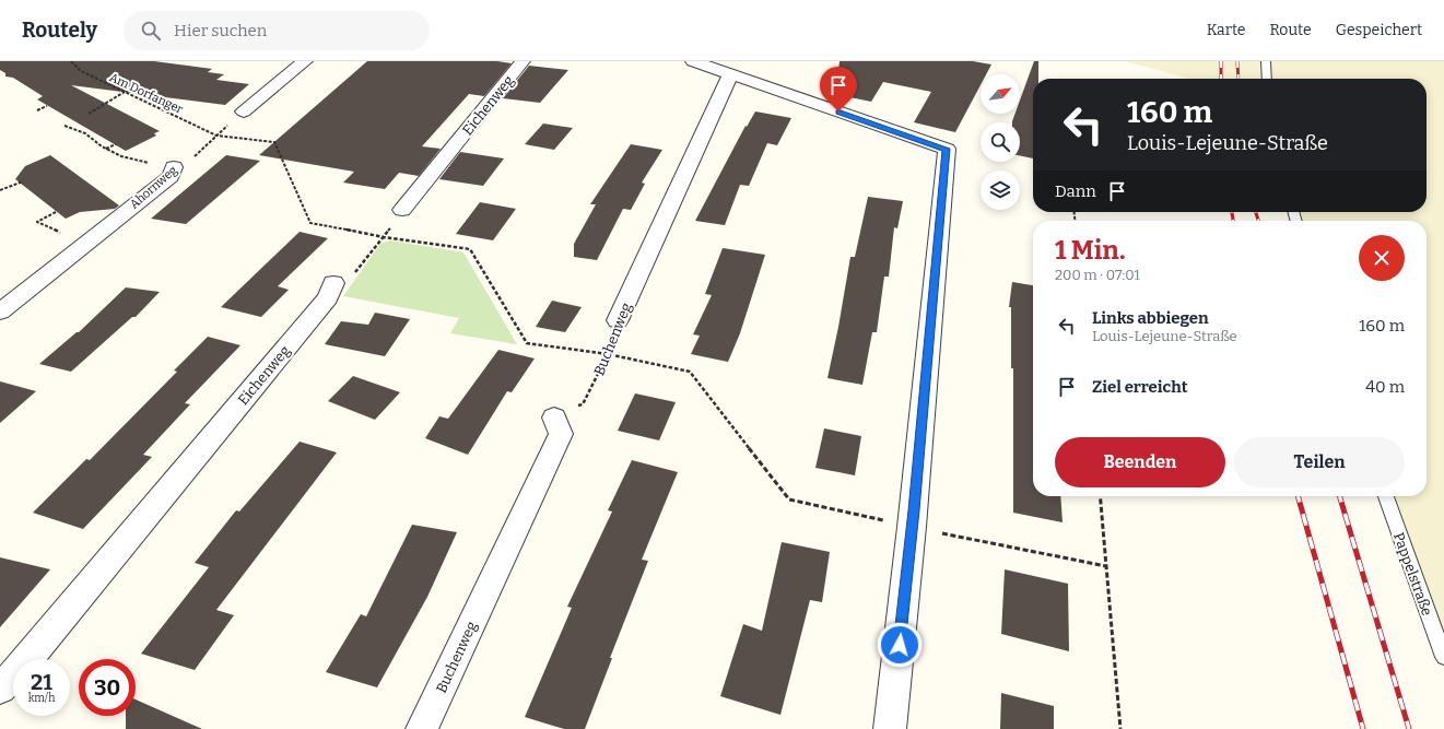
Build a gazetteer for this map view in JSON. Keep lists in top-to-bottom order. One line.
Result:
{"streets":{"street":["Eichenweg","Ahornweg","Buchenweg"],"lane":["Pappelstraße"],"path":["Am Dorfanger"]},"crossings":[["Am Dorfanger","Ahornweg"]],"north":"top right","page":{"header":"Routely","search":"Hier suchen","nav":["Karte","Route","Gespeichert"],"turn":["160 m","Louis-Lejeune-Straße"],"then":"Dann","heading":["1 Min.","200 m · 07:01"],"list":[{"name":"Links abbiegen","note":"Louis-Lejeune-Straße","value":"160 m"},{"name":"Ziel erreicht","value":"40 m"}],"buttons":["Beenden","Teilen"],"speed":"21 km/h","limit":"30"}}
